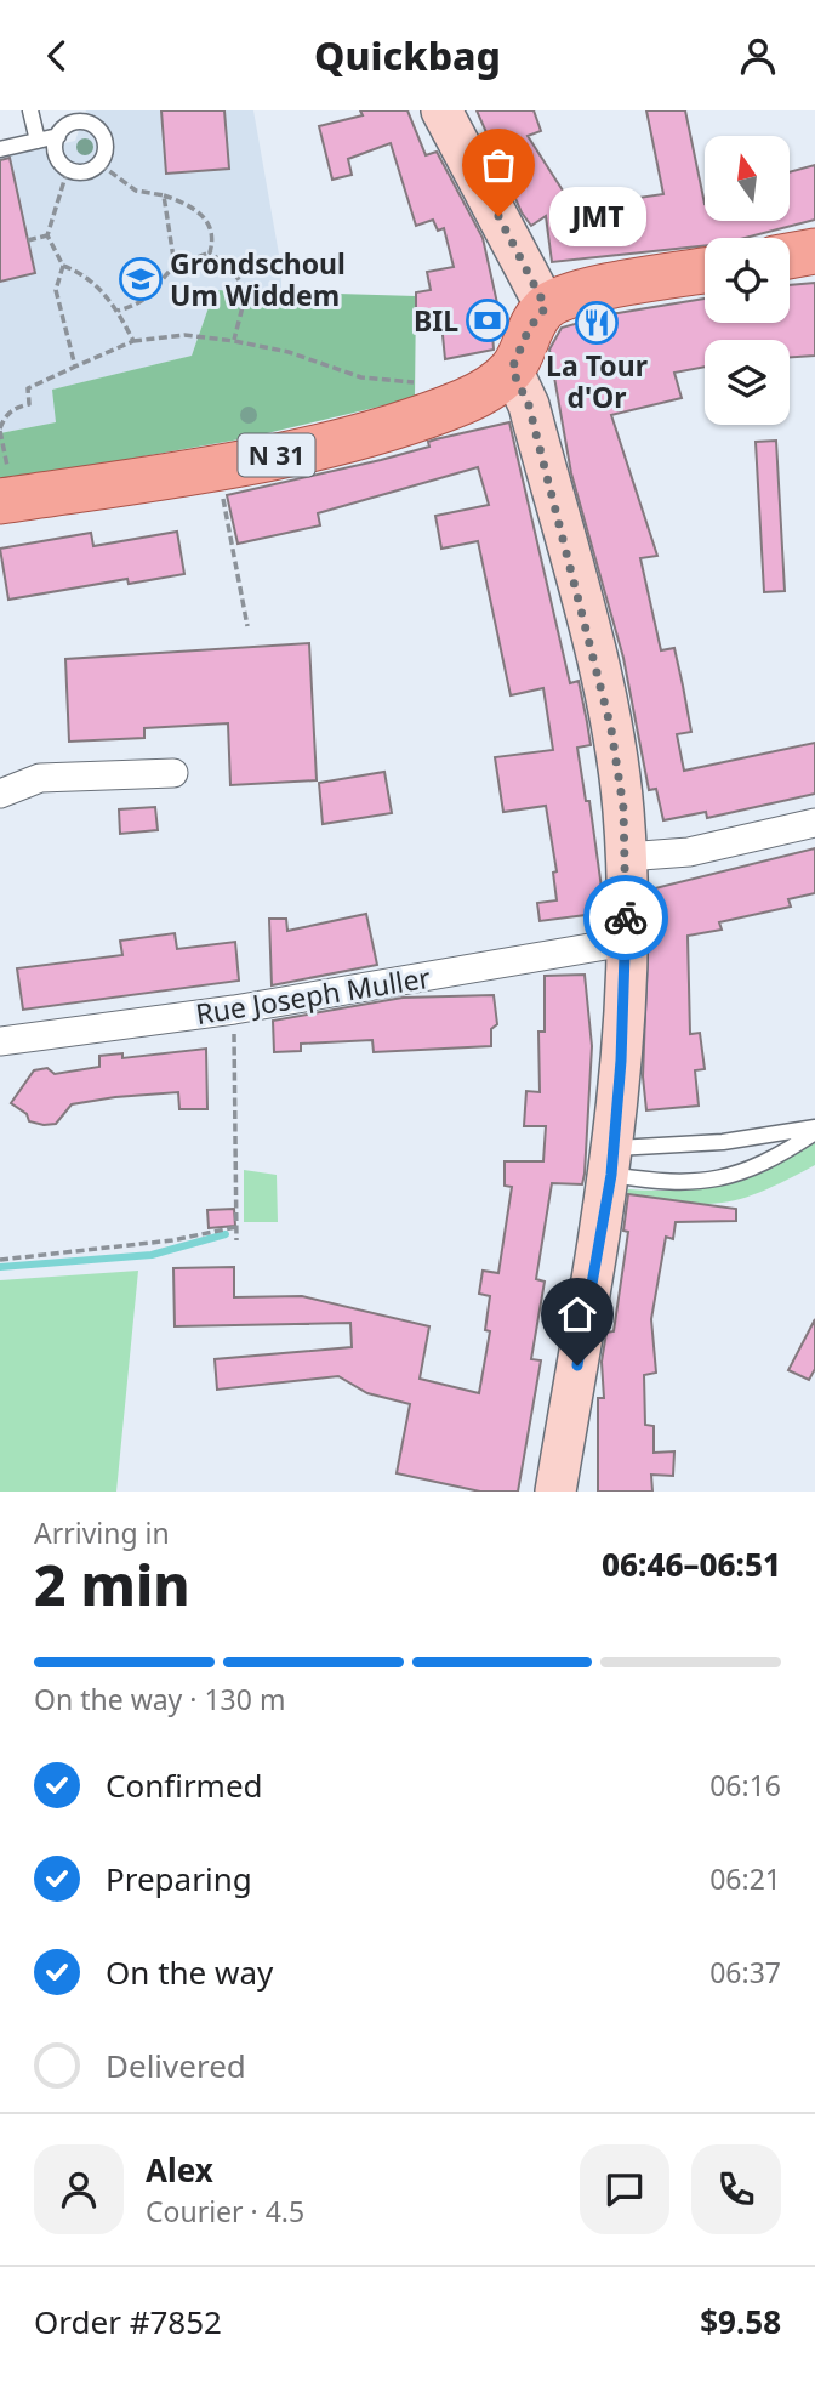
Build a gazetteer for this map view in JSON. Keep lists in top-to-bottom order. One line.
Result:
{"streets":{"main road":["N 31"],"street":["Rue Joseph Muller"]},"places":{"other":["JMT"],"school or university":["Grondschoul Um Widdem"],"bank":["BIL"],"restaurant":["La Tour d'Or"]},"north":"top","page":{"header":"Quickbag","bubble":"JMT","heading":["2 min","Arriving in","06:46–06:51"],"panel":["Alex","Courier · 4.5","Order #7852","$9.58"],"bar":"On the way · 130 m","list":[["Confirmed","06:16"],["Preparing","06:21"],["On the way","06:37"],"Delivered"]}}
